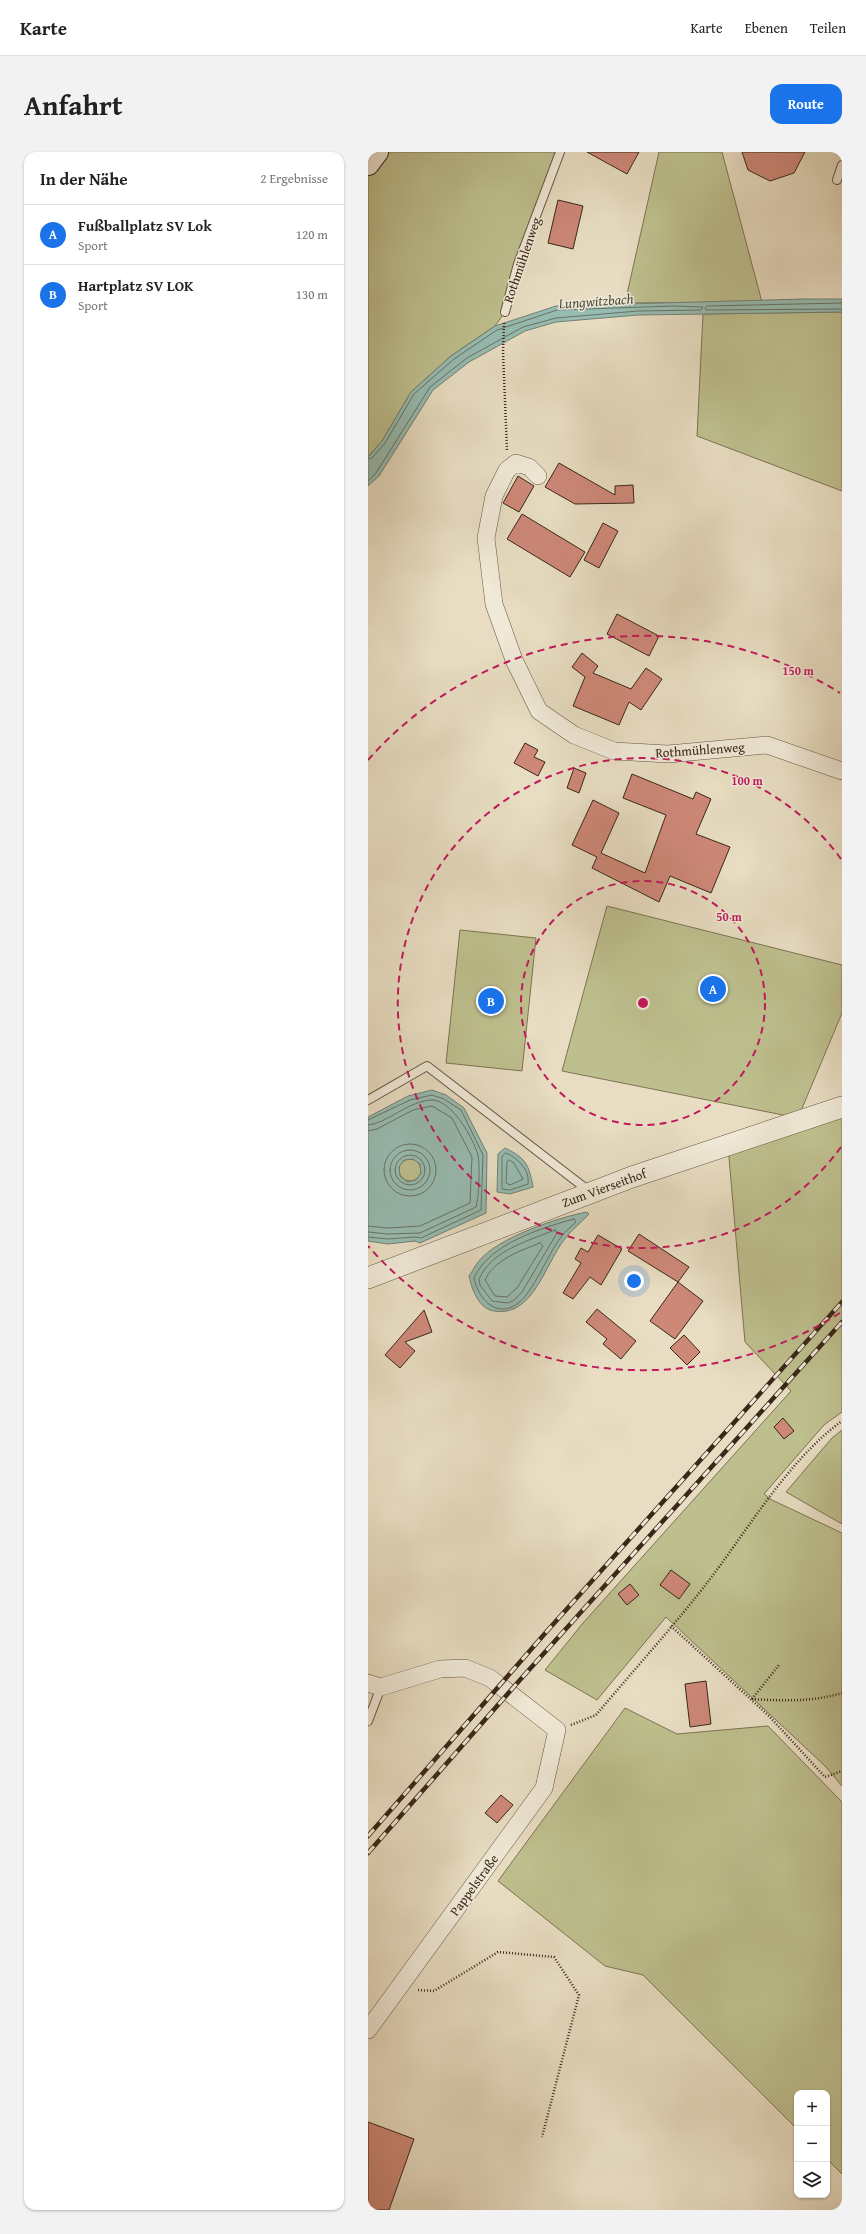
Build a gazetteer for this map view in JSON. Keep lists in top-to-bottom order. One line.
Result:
{"streets":{"street":["Rothmühlenweg","Zum Vierseithof","Pappelstraße"]},"water":["Lungwitzbach"],"page":{"header":"Karte","nav":["Karte","Ebenen","Teilen"],"title":"Anfahrt","buttons":"Route","heading":["In der Nähe","2 Ergebnisse"],"list":[{"mark":"A","name":"Fußballplatz SV Lok","note":"Sport","value":"120 m"},{"mark":"B","name":"Hartplatz SV LOK","note":"Sport","value":"130 m"}],"pins":["A","B"],"map_buttons":["+","−"]},"rings":["150 m","100 m","50 m"]}
